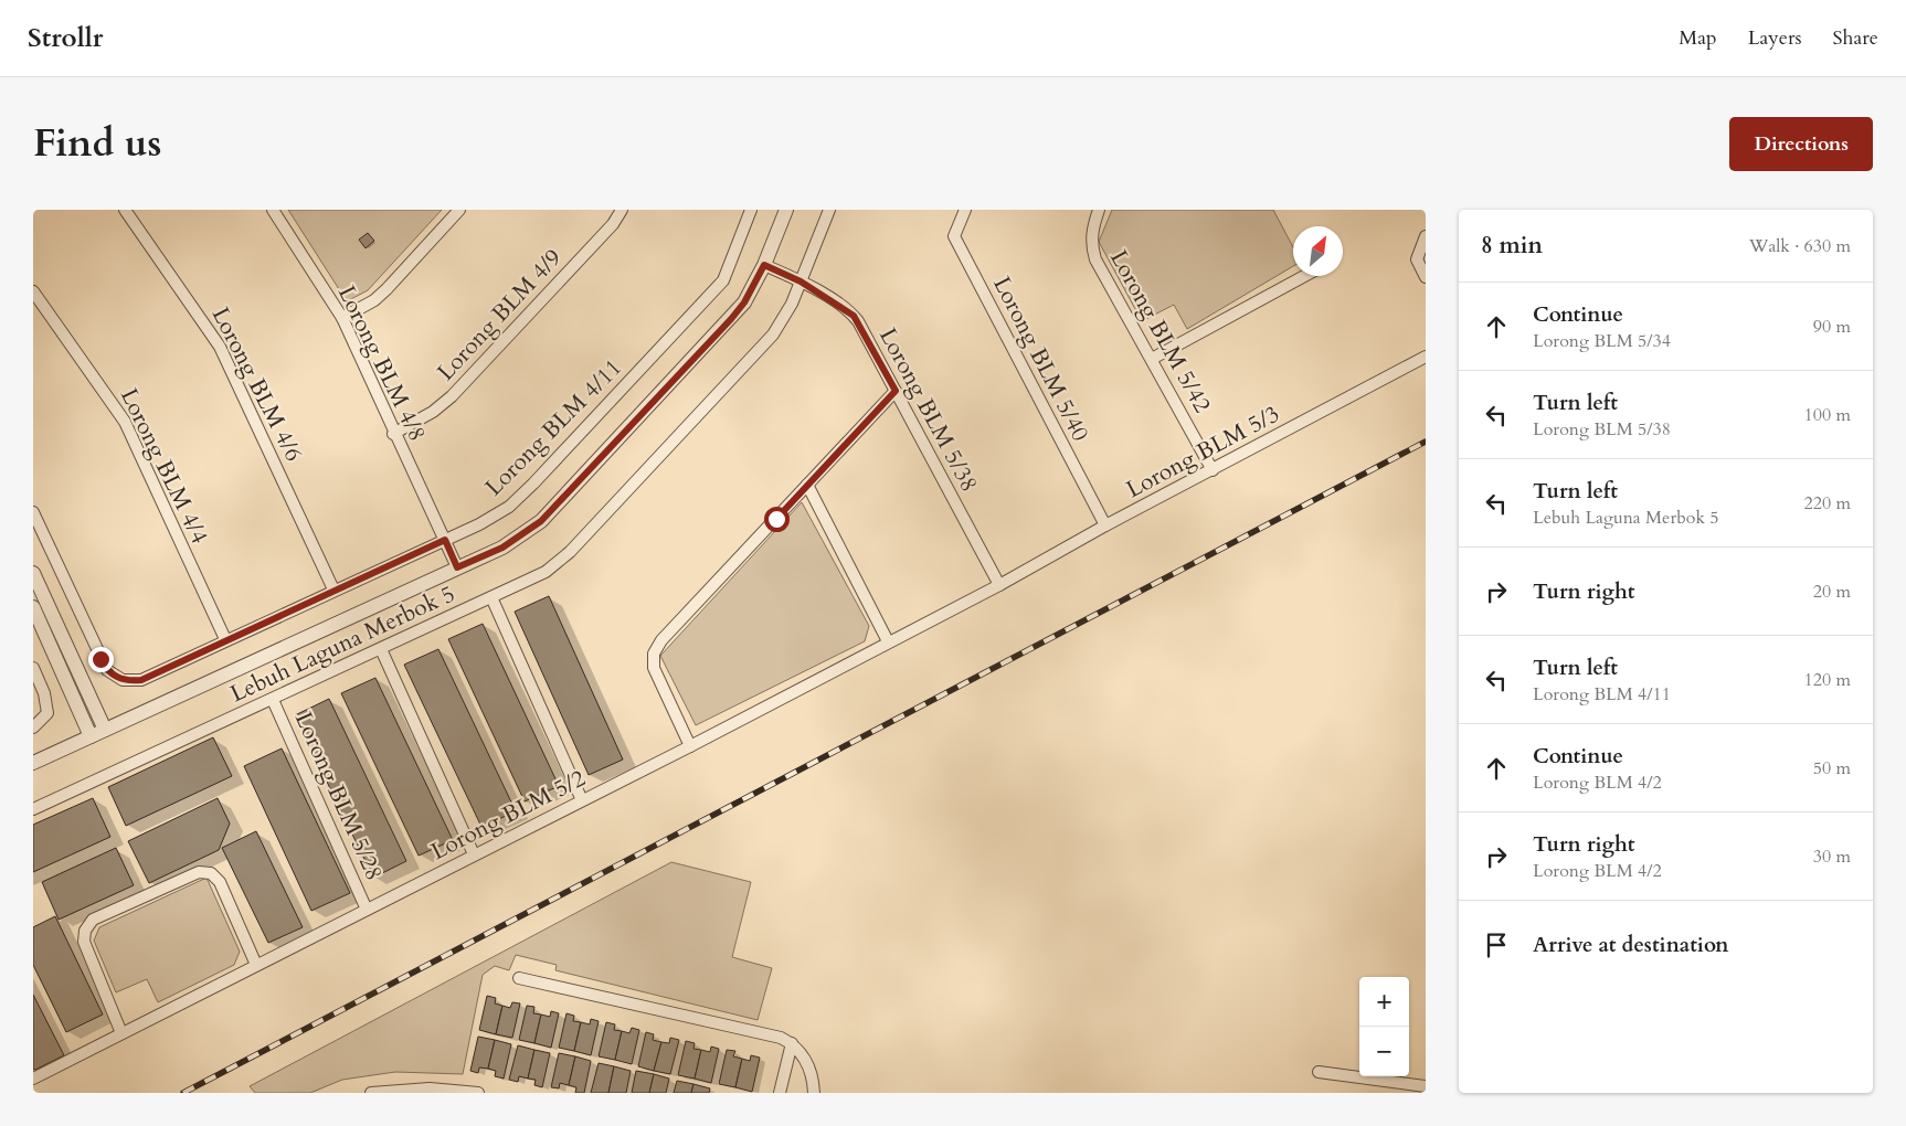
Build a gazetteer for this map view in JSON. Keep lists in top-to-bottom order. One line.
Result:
{"streets":{"street":["Lorong BLM 4/9","Lorong BLM 5/42","Lorong BLM 5/40","Lorong BLM 4/8","Lorong BLM 4/6","Lorong BLM 5/38","Lorong BLM 4/11","Lorong BLM 5/3","Lorong BLM 4/4","Lebuh Laguna Merbok 5","Lorong BLM 5/28","Lorong BLM 5/2"]},"crossings":[["Lorong BLM 4/9","Lorong BLM 4/8"],["Lorong BLM 5/42","Lorong BLM 5/3"],["Lorong BLM 5/40","Lorong BLM 5/3"],["Lorong BLM 4/8","Lorong BLM 4/11"],["Lorong BLM 4/8","Lebuh Laguna Merbok 5"],["Lorong BLM 4/6","Lorong BLM 4/11"],["Lorong BLM 5/38","Lorong BLM 5/3"],["Lorong BLM 5/38","Lebuh Laguna Merbok 5"],["Lorong BLM 5/38","Lorong BLM 5/2"],["Lorong BLM 4/11","Lorong BLM 4/4"],["Lorong BLM 5/3","Lorong BLM 5/2"],["Lebuh Laguna Merbok 5","Lorong BLM 5/28"],["Lorong BLM 5/28","Lorong BLM 5/2"]],"north":"top right","page":{"header":"Strollr","nav":["Map","Layers","Share"],"title":"Find us","buttons":"Directions","heading":["8 min","Walk · 630 m"],"list":[["Continue","Lorong BLM 5/34","90 m"],["Turn left","Lorong BLM 5/38","100 m"],["Turn left","Lebuh Laguna Merbok 5","220 m"],["Turn right","20 m"],["Turn left","Lorong BLM 4/11","120 m"],["Continue","Lorong BLM 4/2","50 m"],["Turn right","Lorong BLM 4/2","30 m"],"Arrive at destination"],"map_buttons":["+","−"]}}
